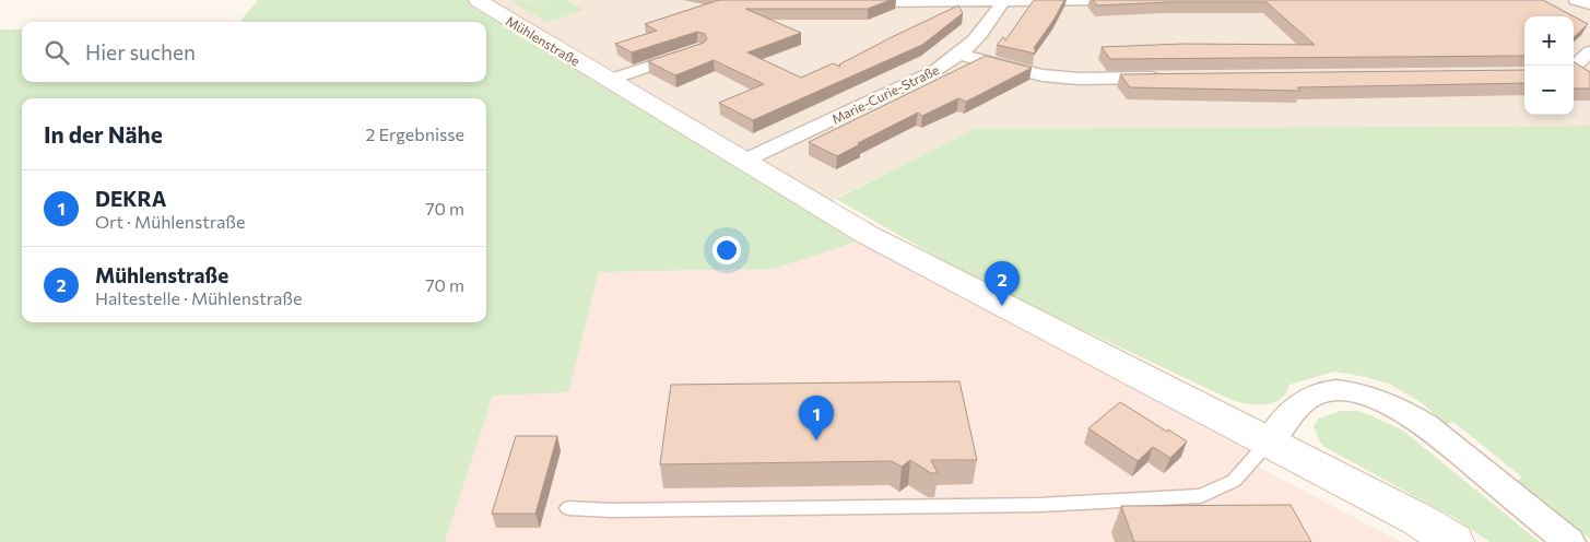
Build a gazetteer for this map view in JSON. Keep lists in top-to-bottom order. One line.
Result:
{"streets":{"street":["Mühlenstraße","Marie-Curie-Straße"]},"crossings":[["Mühlenstraße","Marie-Curie-Straße"]],"page":{"map_buttons":["+","−"],"search":"Hier suchen","heading":["In der Nähe","2 Ergebnisse"],"list":[{"mark":"1","name":"DEKRA","note":"Ort · Mühlenstraße","value":"70 m"},{"mark":"2","name":"Mühlenstraße","note":"Haltestelle · Mühlenstraße","value":"70 m"}],"pins":["2","1"]}}
